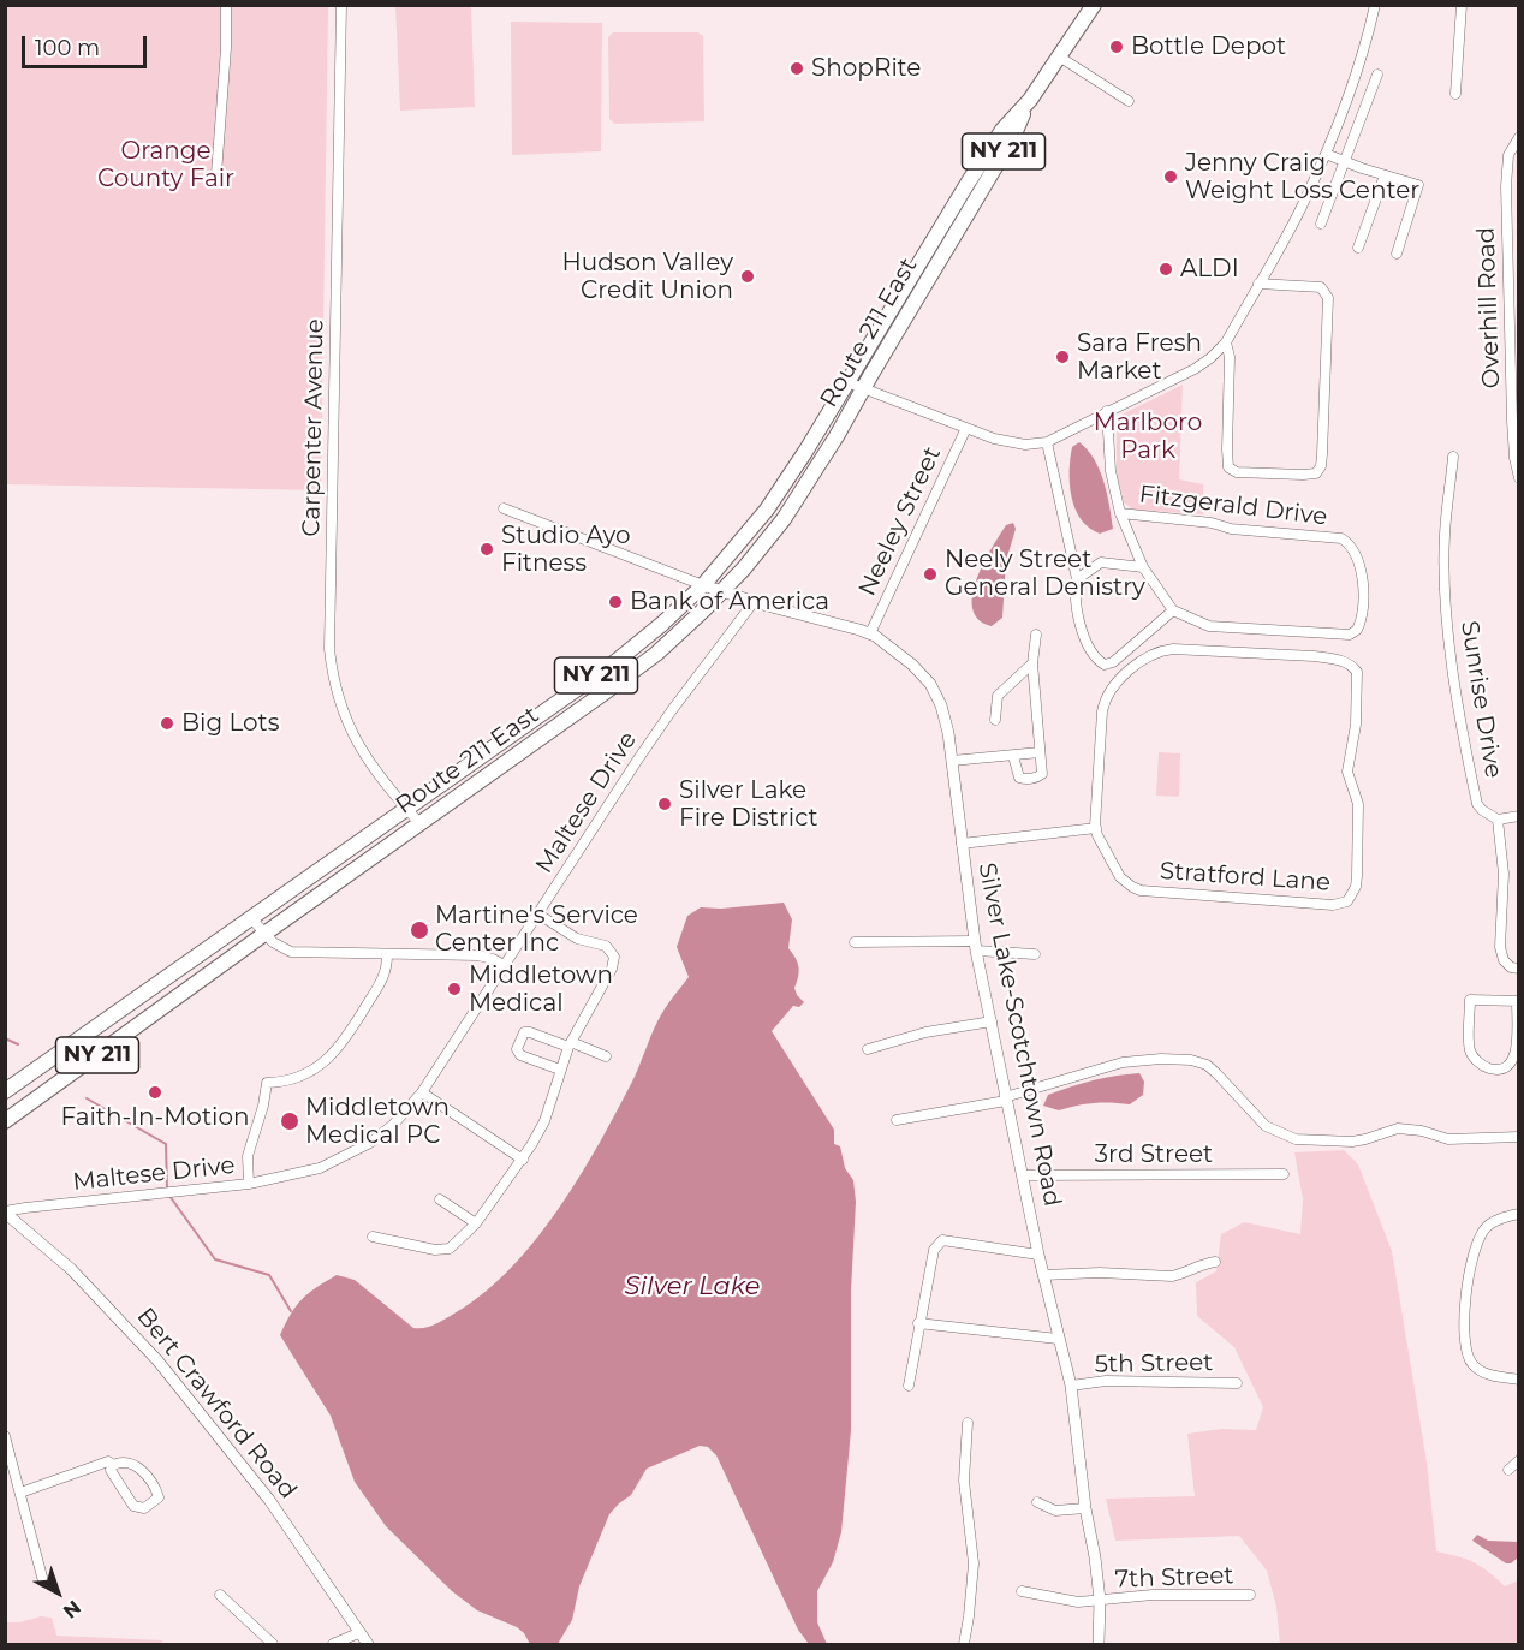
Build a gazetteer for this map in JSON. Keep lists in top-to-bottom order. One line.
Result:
{"streets":{"main road":["NY 211","Route 211 East"],"street":["Overhill Road","Carpenter Avenue","Fitzgerald Drive","Neeley Street","Sunrise Drive","Maltese Drive","Stratford Lane","Silver Lake-Scotchtown Road","3rd Street","5th Street","Bert Crawford Road","7th Street"]},"crossings":[["Route 211 East","Carpenter Avenue"],["Route 211 East","Silver Lake-Scotchtown Road"],["Neeley Street","Silver Lake-Scotchtown Road"],["Maltese Drive","Silver Lake-Scotchtown Road"],["Maltese Drive","Bert Crawford Road"],["Silver Lake-Scotchtown Road","3rd Street"],["Silver Lake-Scotchtown Road","5th Street"],["Silver Lake-Scotchtown Road","7th Street"]],"water":["Silver Lake"],"parks":["Orange County Fair","Marlboro Park"],"places":["Bottle Depot","ShopRite","Jenny Craig Weight Loss Center","ALDI","Hudson Valley Credit Union","Sara Fresh Market","Studio Ayo Fitness","Neely Street General Denistry","Bank of America","Big Lots","Silver Lake Fire District","Martine's Service Center Inc","Middletown Medical","Faith-In-Motion","Middletown Medical PC"],"scale_bar":"100 m","north":"bottom right"}
